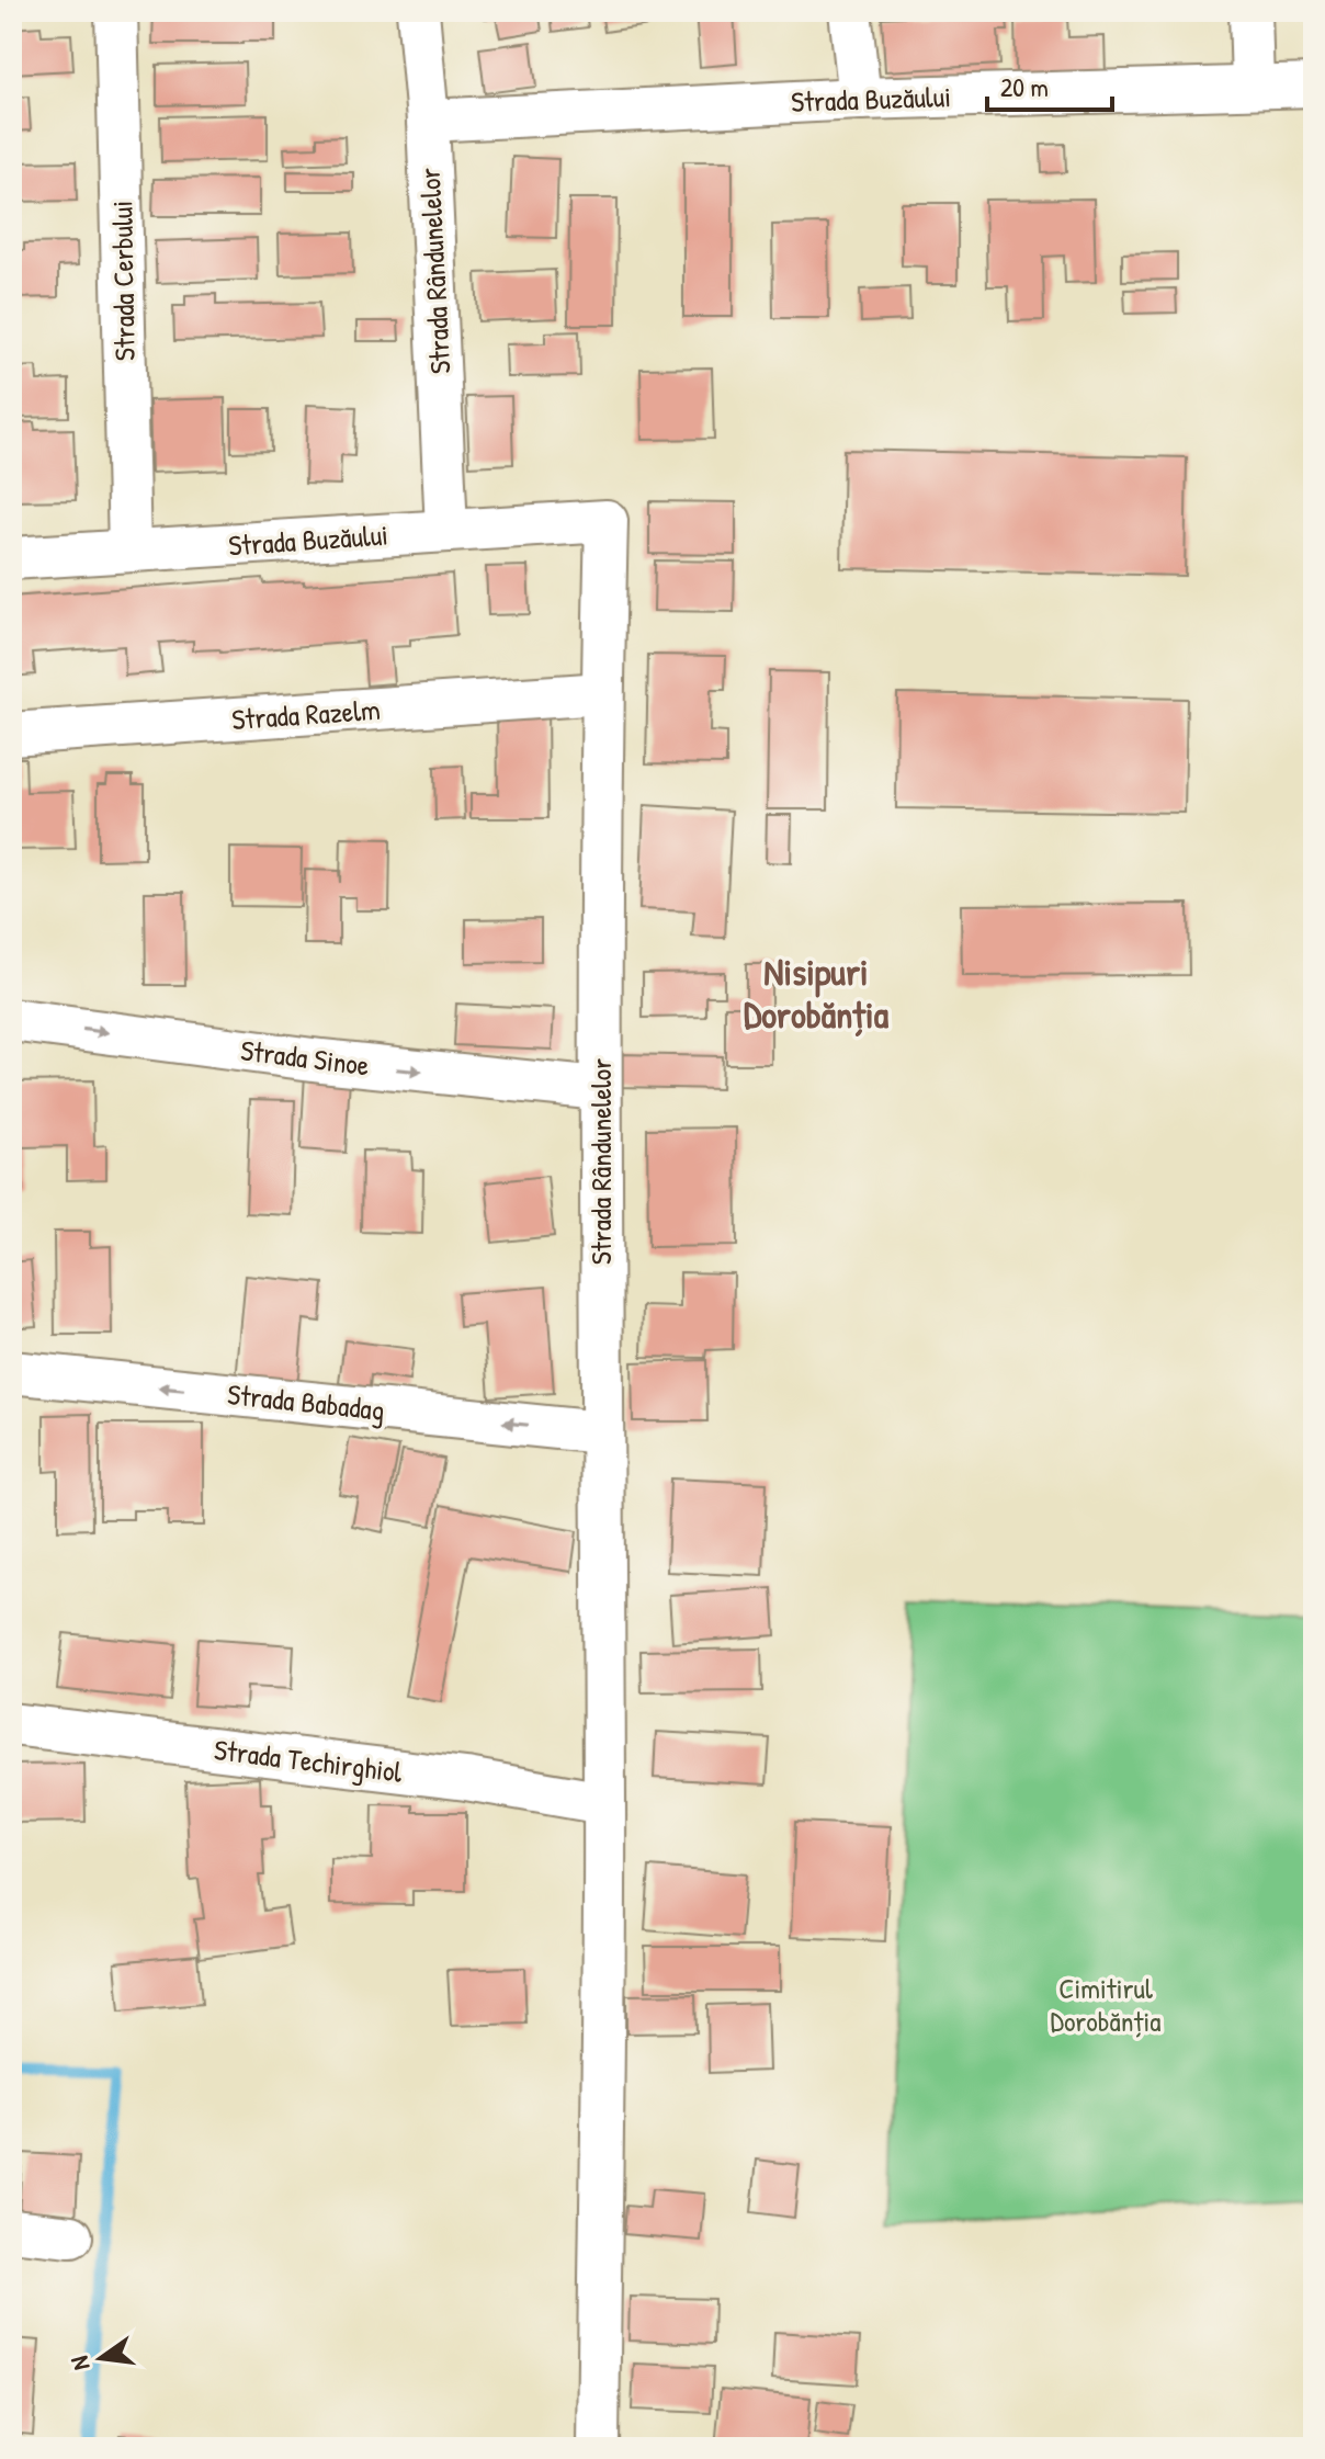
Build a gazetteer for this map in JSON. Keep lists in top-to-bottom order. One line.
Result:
{"streets":{"street":["Strada Buzăului","Strada Rândunelelor","Strada Cerbului","Strada Razelm","Strada Sinoe","Strada Babadag","Strada Techirghiol"]},"crossings":[["Strada Buzăului","Strada Rândunelelor"],["Strada Buzăului","Strada Cerbului"],["Strada Rândunelelor","Strada Razelm"],["Strada Rândunelelor","Strada Sinoe"],["Strada Rândunelelor","Strada Babadag"],["Strada Rândunelelor","Strada Techirghiol"]],"one_way":["Strada Sinoe","Strada Babadag"],"districts":["Nisipuri Dorobănția"],"parks":["Cimitirul Dorobănția"],"scale_bar":"20 m","north":"left"}
